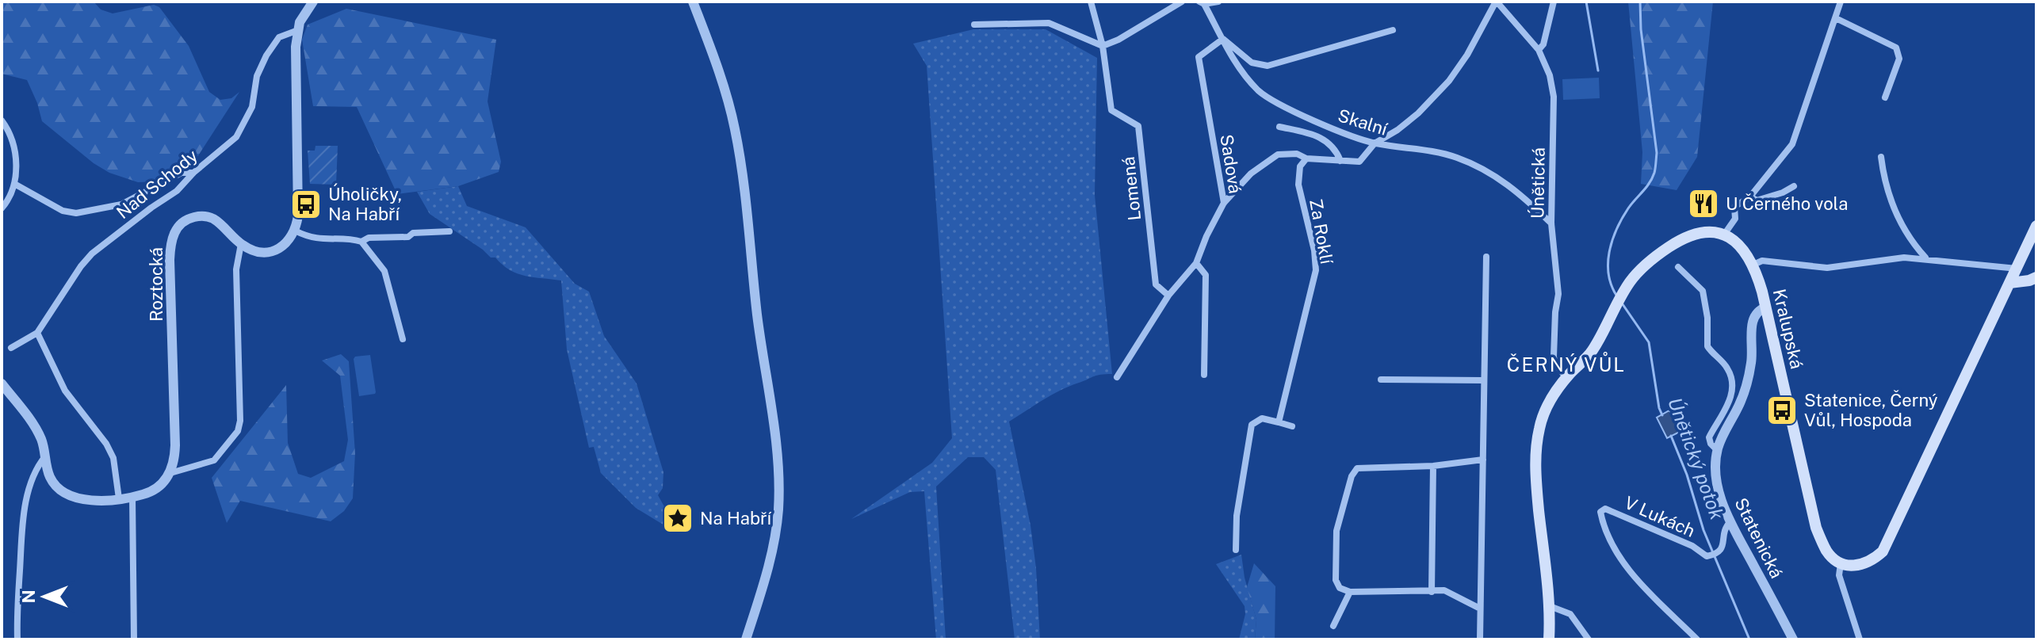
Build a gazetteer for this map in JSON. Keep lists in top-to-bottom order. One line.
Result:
{"streets":{"main road":["Kralupská"],"street":["Skalní","Sadová","Únětická","Nad Schody","Lomená","Za Roklí","Roztocká","V Lukách","Statenická"]},"crossings":[["Skalní","Sadová"],["Skalní","Únětická"],["Kralupská","Statenická"],["V Lukách","Statenická"]],"districts":["ČERNÝ VŮL"],"water":["Únětický potok"],"places":{"restaurant":["U Černého vola"],"bus stop":["Úholičky, Na Habří","Statenice, Černý Vůl, Hospoda"],"place":["Na Habří"]},"north":"left"}
